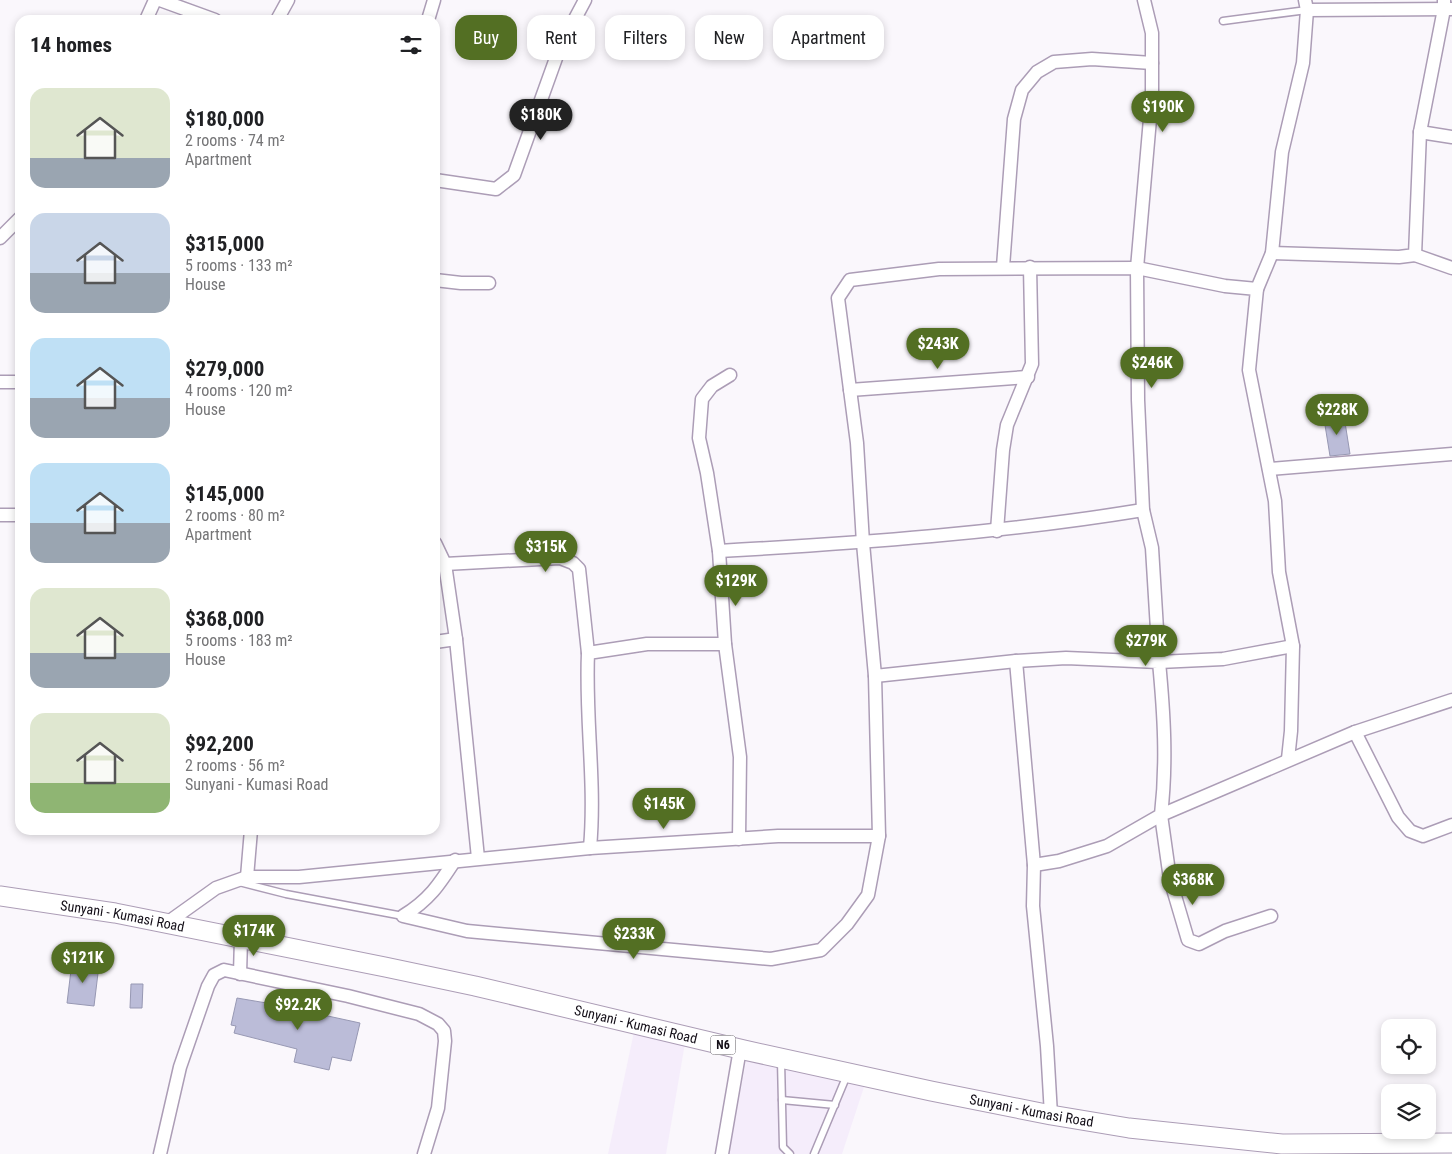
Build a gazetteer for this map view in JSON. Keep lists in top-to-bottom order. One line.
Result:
{"streets":{"main road":["Sunyani - Kumasi Road","N6"]},"page":{"chip":["Buy","Rent","Filters","New","Apartment"],"heading":"14 homes","list":[{"name":"$180,000","note":"2 rooms · 74 m² · Apartment"},{"name":"$315,000","note":"5 rooms · 133 m² · House"},{"name":"$279,000","note":"4 rooms · 120 m² · House"},{"name":"$145,000","note":"2 rooms · 80 m² · Apartment"},{"name":"$368,000","note":"5 rooms · 183 m² · House"},{"name":"$92,200","note":"2 rooms · 56 m² · Sunyani - Kumasi Road"}],"price":["$190K","$180K","$243K","$246K","$228K","$315K","$129K","$279K","$145K","$368K","$174K","$233K","$121K","$92.2K"]}}
